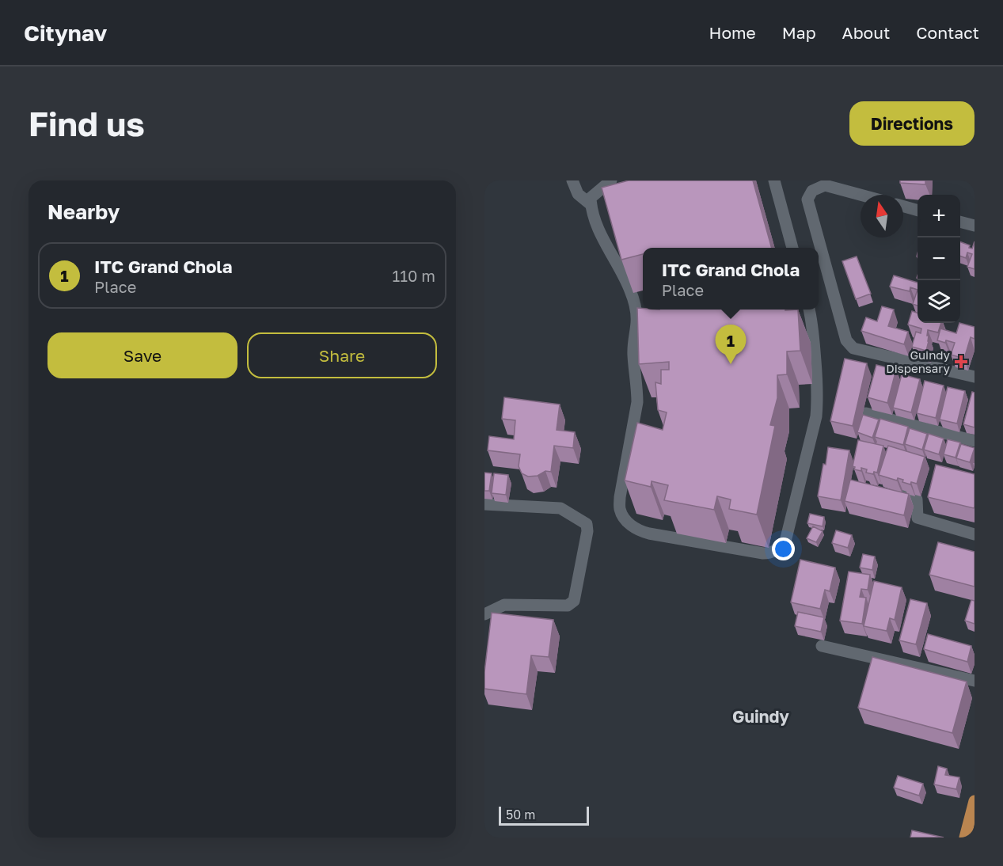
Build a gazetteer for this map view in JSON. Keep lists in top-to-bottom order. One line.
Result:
{"districts":["Guindy"],"places":{"health":["Guindy Dispensary"]},"scale_bar":"50 m","north":"top","page":{"header":"Citynav","nav":["Home","Map","About","Contact"],"buttons":["Directions",["Save","Share"]],"title":"Find us","heading":"Nearby","map_buttons":["+","−"],"list":[{"mark":"1","name":"ITC Grand Chola","note":"Place","value":"110 m"}],"popup":["ITC Grand Chola","Place"],"pins":"1","scale":"50 m"}}
